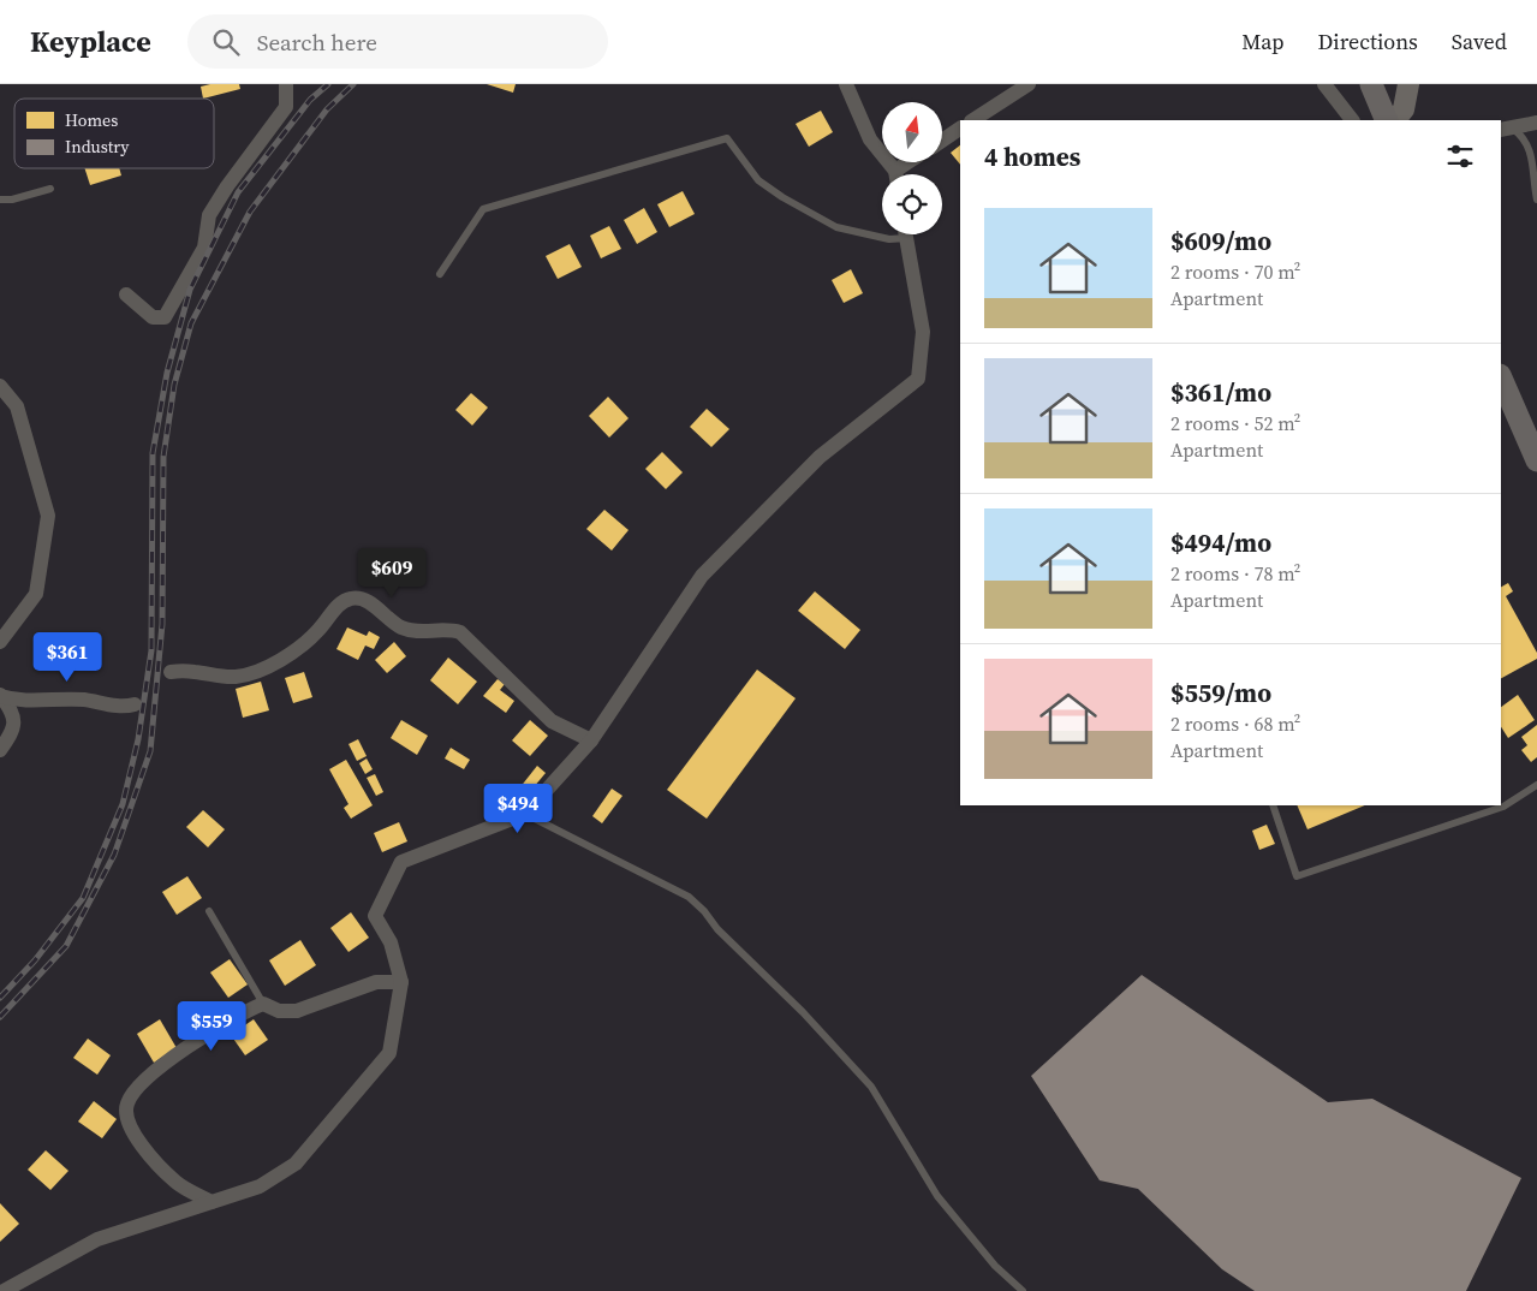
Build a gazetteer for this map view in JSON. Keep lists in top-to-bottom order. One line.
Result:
{"legend":["Homes","Industry"],"north":"top","page":{"header":"Keyplace","search":"Search here","nav":["Map","Directions","Saved"],"heading":"4 homes","list":[{"name":"$609/mo","note":"2 rooms · 70 m² · Apartment"},{"name":"$361/mo","note":"2 rooms · 52 m² · Apartment"},{"name":"$494/mo","note":"2 rooms · 78 m² · Apartment"},{"name":"$559/mo","note":"2 rooms · 68 m² · Apartment"}],"price":["$609","$361","$494","$559"]}}
